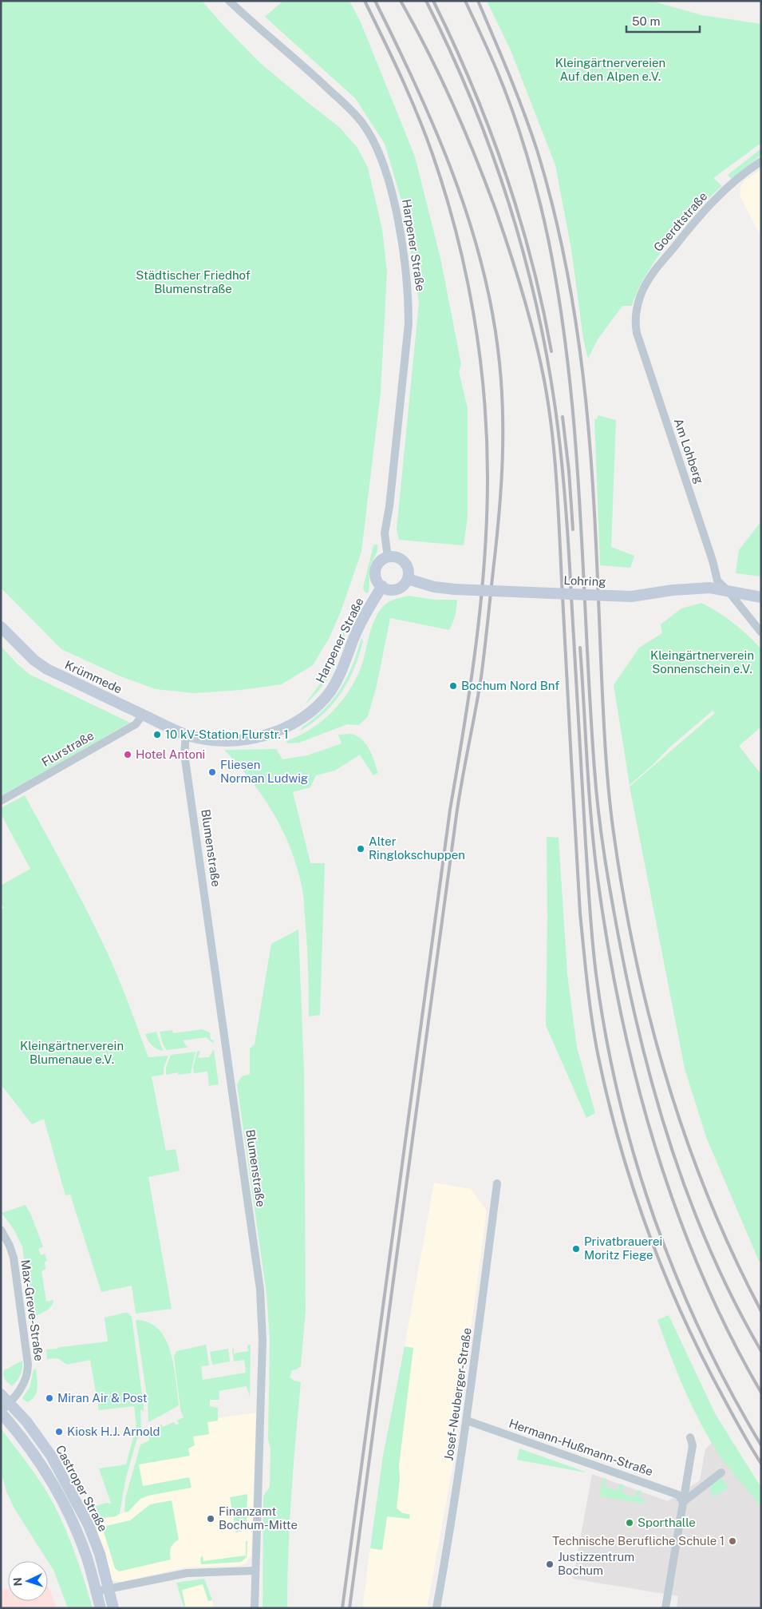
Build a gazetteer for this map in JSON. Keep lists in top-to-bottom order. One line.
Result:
{"streets":{"street":["Goerdtstraße","Harpener Straße","Am Lohberg","Lohring","Krümmede","Flurstraße","Blumenstraße","Max-Greve-Straße","Josef-Neuberger-Straße","Hermann-Hußmann-Straße","Castroper Straße"]},"crossings":[["Goerdtstraße","Am Lohberg"],["Harpener Straße","Lohring"],["Harpener Straße","Krümmede"],["Harpener Straße","Blumenstraße"],["Am Lohberg","Lohring"],["Krümmede","Flurstraße"],["Krümmede","Blumenstraße"],["Max-Greve-Straße","Castroper Straße"],["Josef-Neuberger-Straße","Hermann-Hußmann-Straße"]],"parks":["Kleingärtnervereien Auf den Alpen e.V.","Städtischer Friedhof Blumenstraße","Kleingärtnerverein Sonnenschein e.V.","Kleingärtnerverein Blumenaue e.V."],"places":["Bochum Nord Bnf","10 kV-Station Flurstr. 1","Hotel Antoni","Fliesen Norman Ludwig","Alter Ringlokschuppen","Privatbrauerei Moritz Fiege","Miran Air & Post","Kiosk H.J. Arnold","Finanzamt Bochum-Mitte","Sporthalle","Technische Berufliche Schule 1","Justizzentrum Bochum"],"scale_bar":"50 m","north":"left"}
